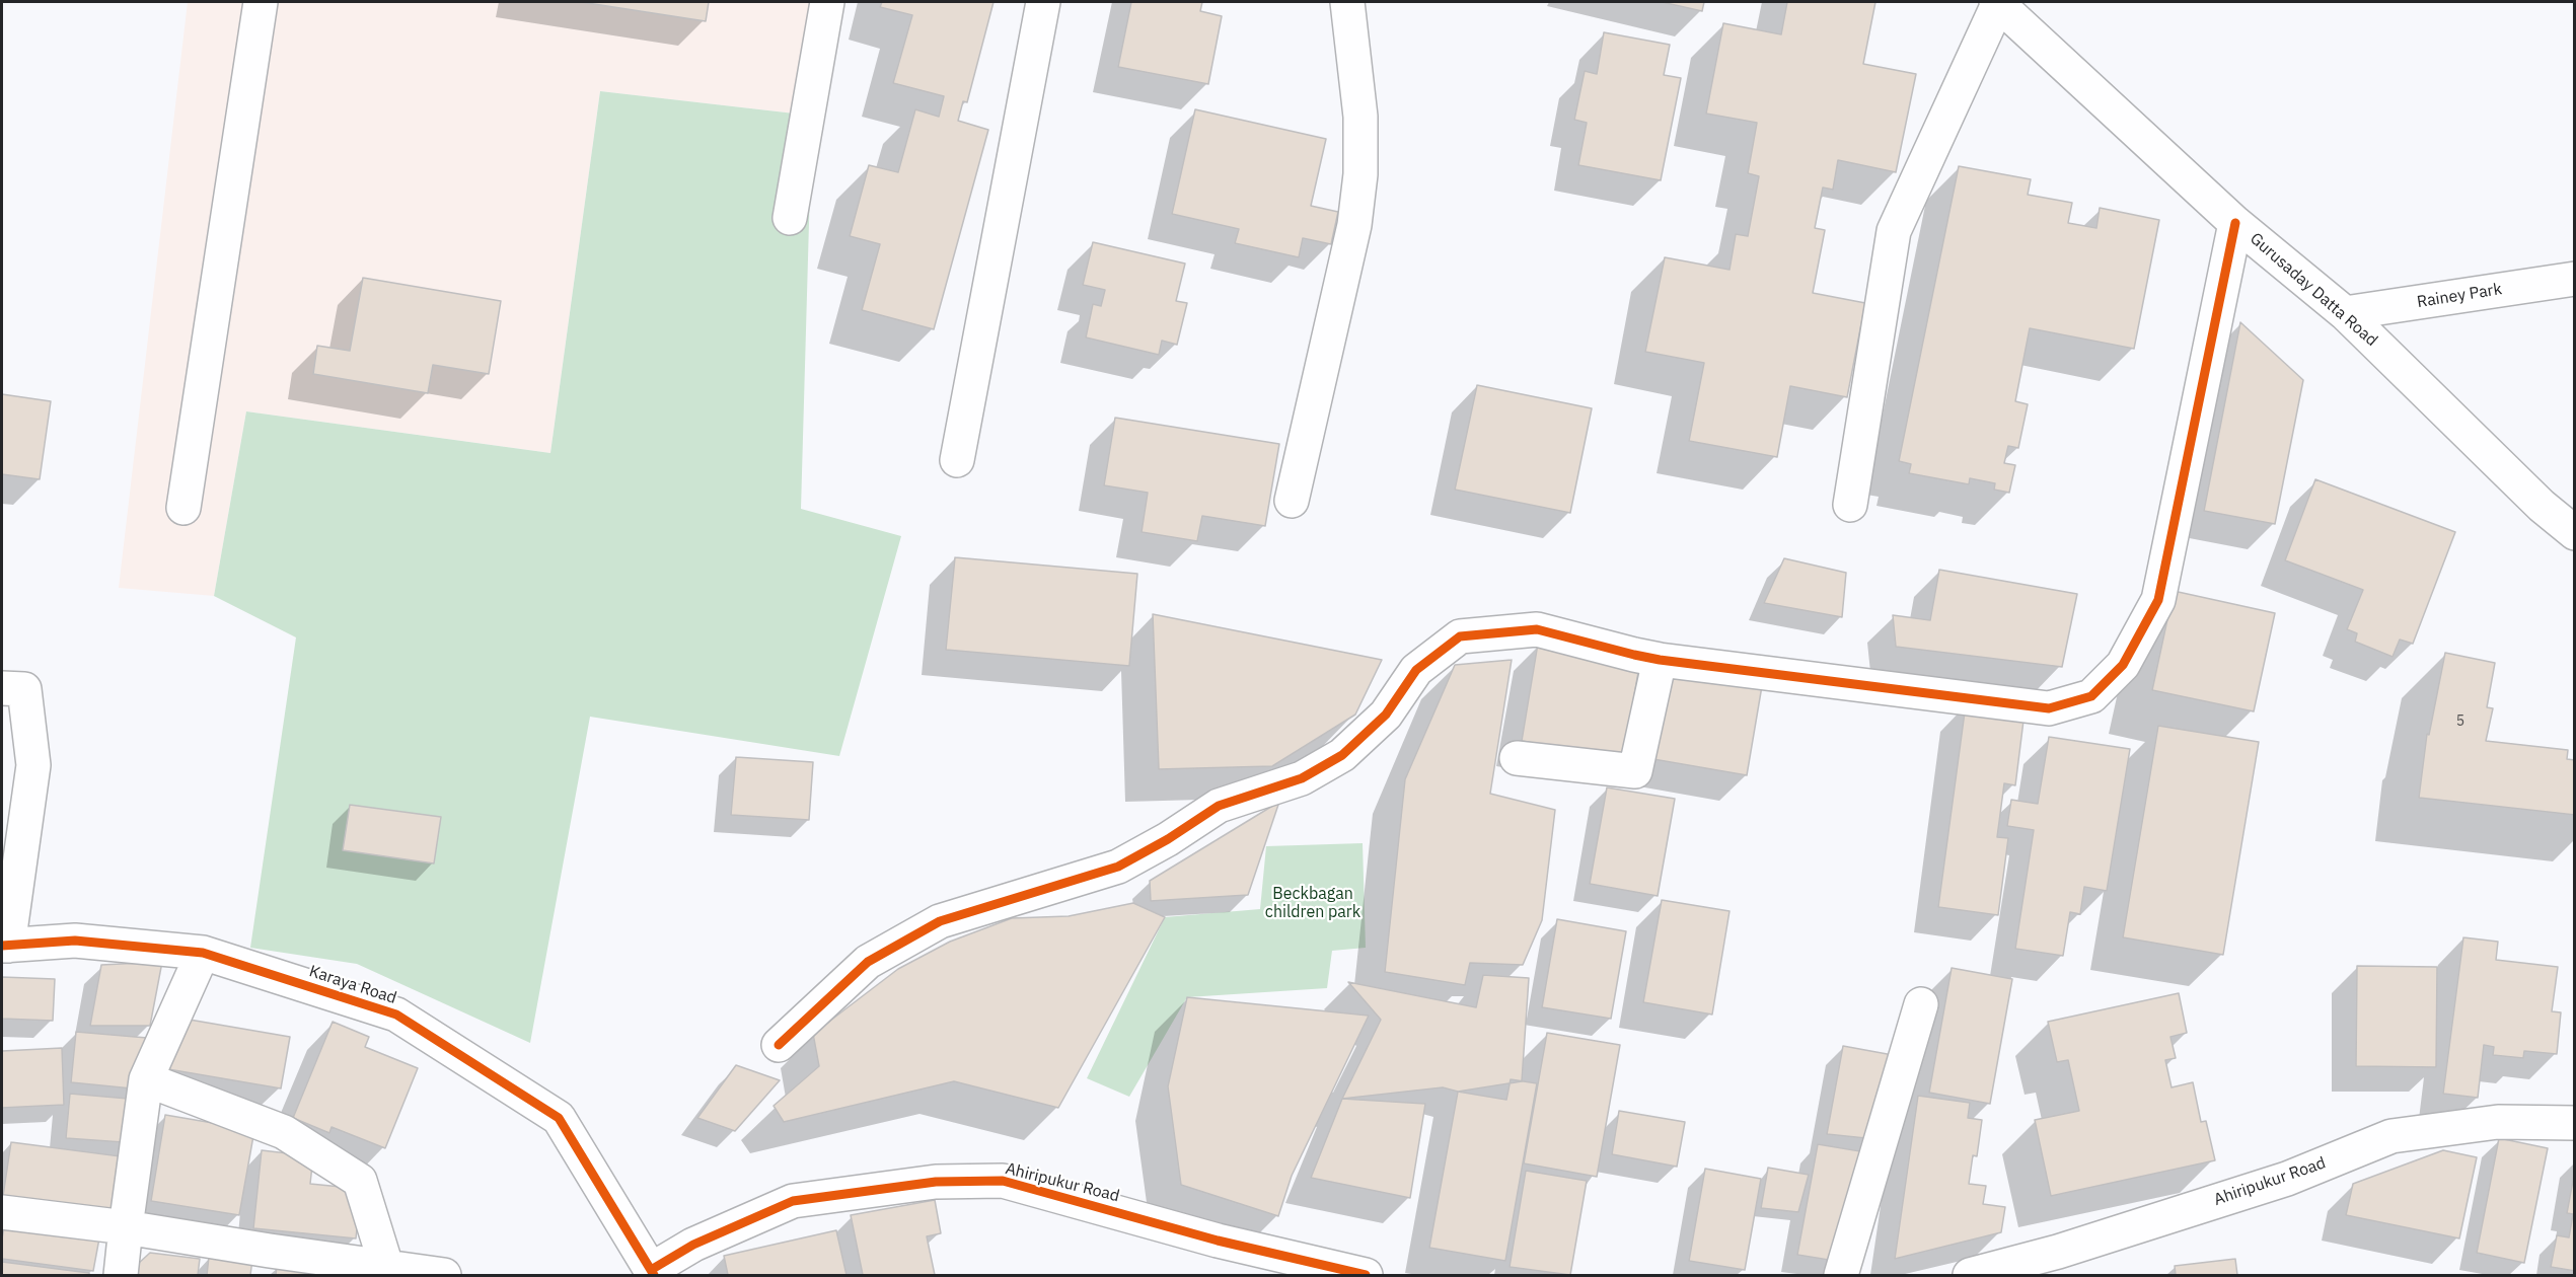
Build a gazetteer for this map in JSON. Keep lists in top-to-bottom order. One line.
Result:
{"streets":{"street":["Gurusaday Datta Road","Rainey Park","Karaya Road","Ahiripukur Road"]},"crossings":[["Gurusaday Datta Road","Rainey Park"],["Karaya Road","Ahiripukur Road"]],"parks":["Beckbagan children park"],"house_numbers":["5"]}
